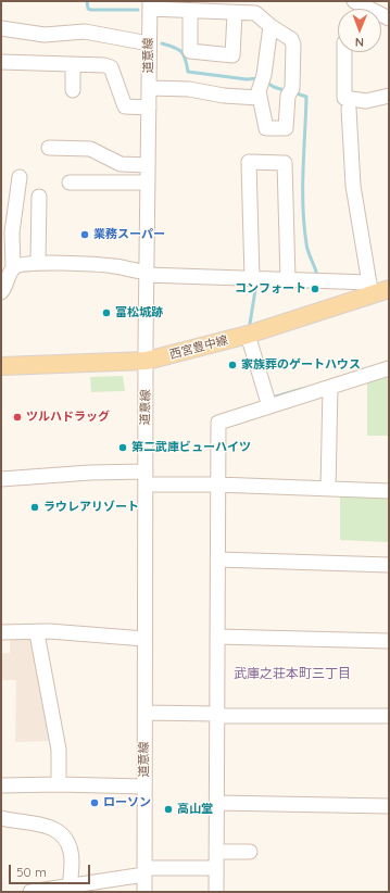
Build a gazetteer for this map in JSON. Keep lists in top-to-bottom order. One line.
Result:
{"streets":{"main road":["西宮豊中線"],"street":["道意線"]},"crossings":[["道意線","西宮豊中線"]],"districts":["武庫之荘本町三丁目"],"places":["業務スーパー","コンフォート","富松城跡","家族葬のゲートハウス","ツルハドラッグ","第二武庫ビューハイツ","ラウレアリゾート","ローソン","高山堂"],"scale_bar":"50 m","north":"bottom"}
